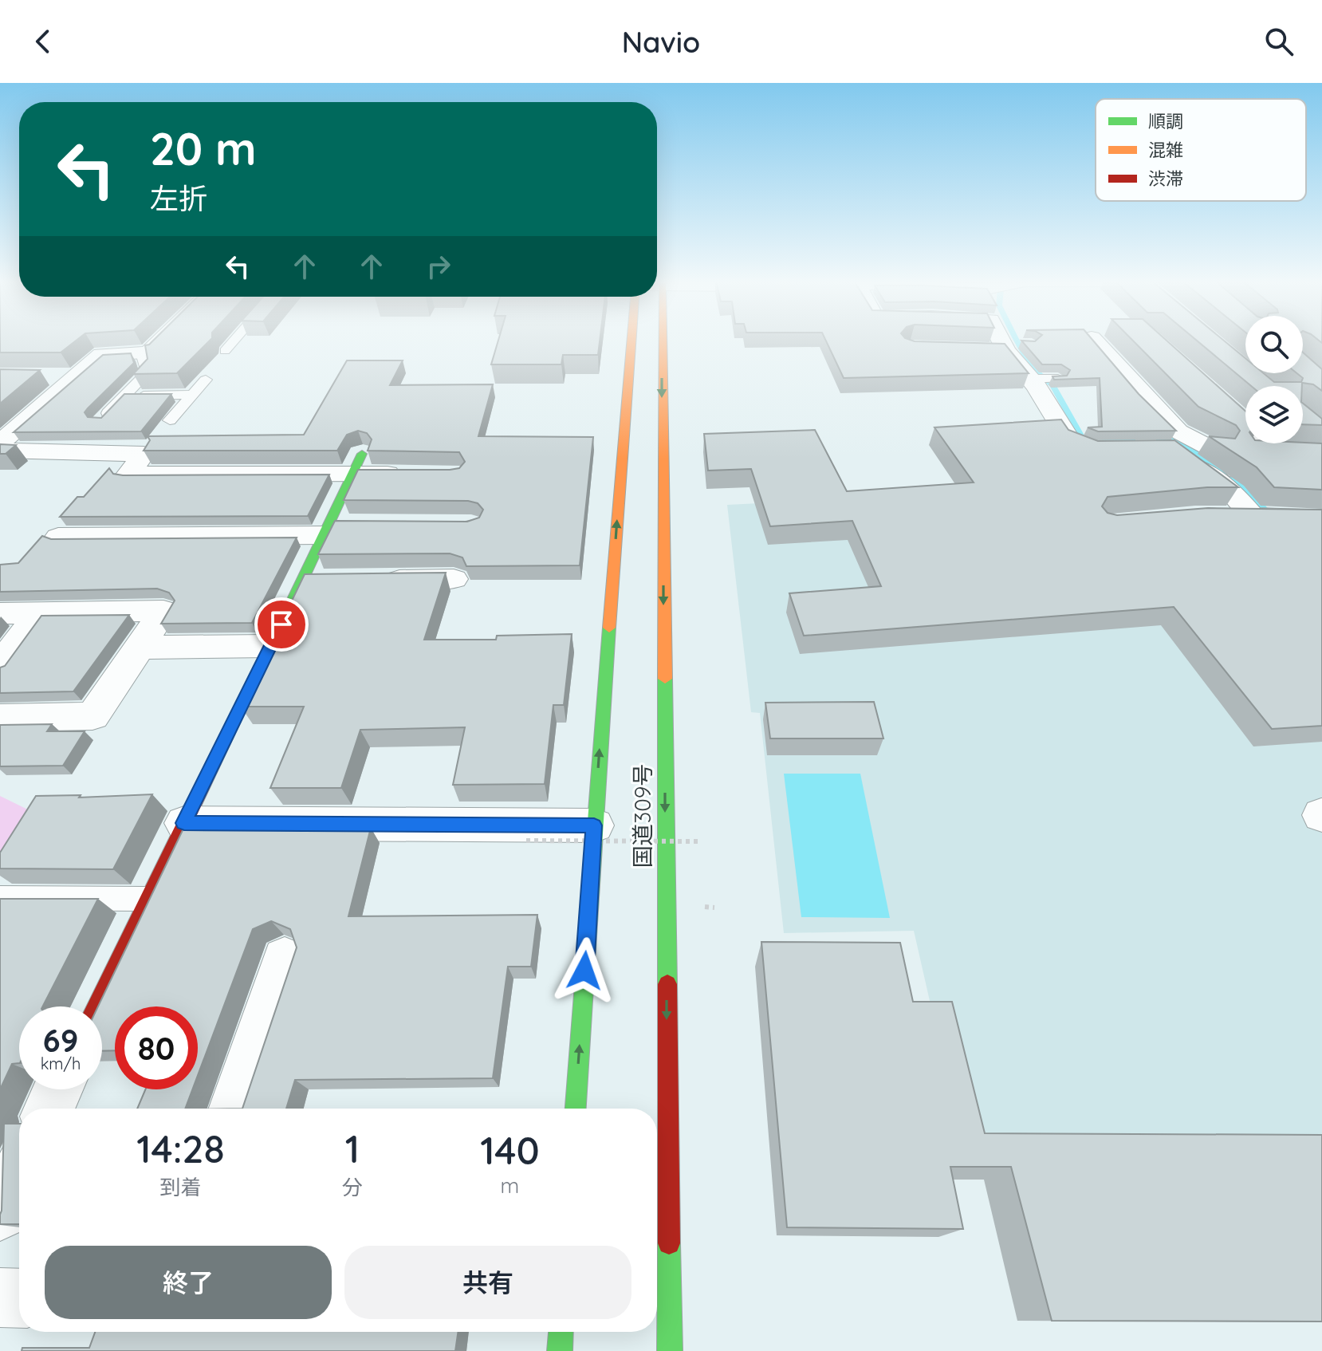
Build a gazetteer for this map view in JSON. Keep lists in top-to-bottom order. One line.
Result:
{"streets":{"main road":["国道309号"]},"legend":["順調","混雑","渋滞"],"page":{"header":"Navio","turn":["20 m","左折"],"speed":"69 km/h","limit":"80","eta":["14:28","到着","1","分","140","m"],"buttons":["終了","共有"]}}
